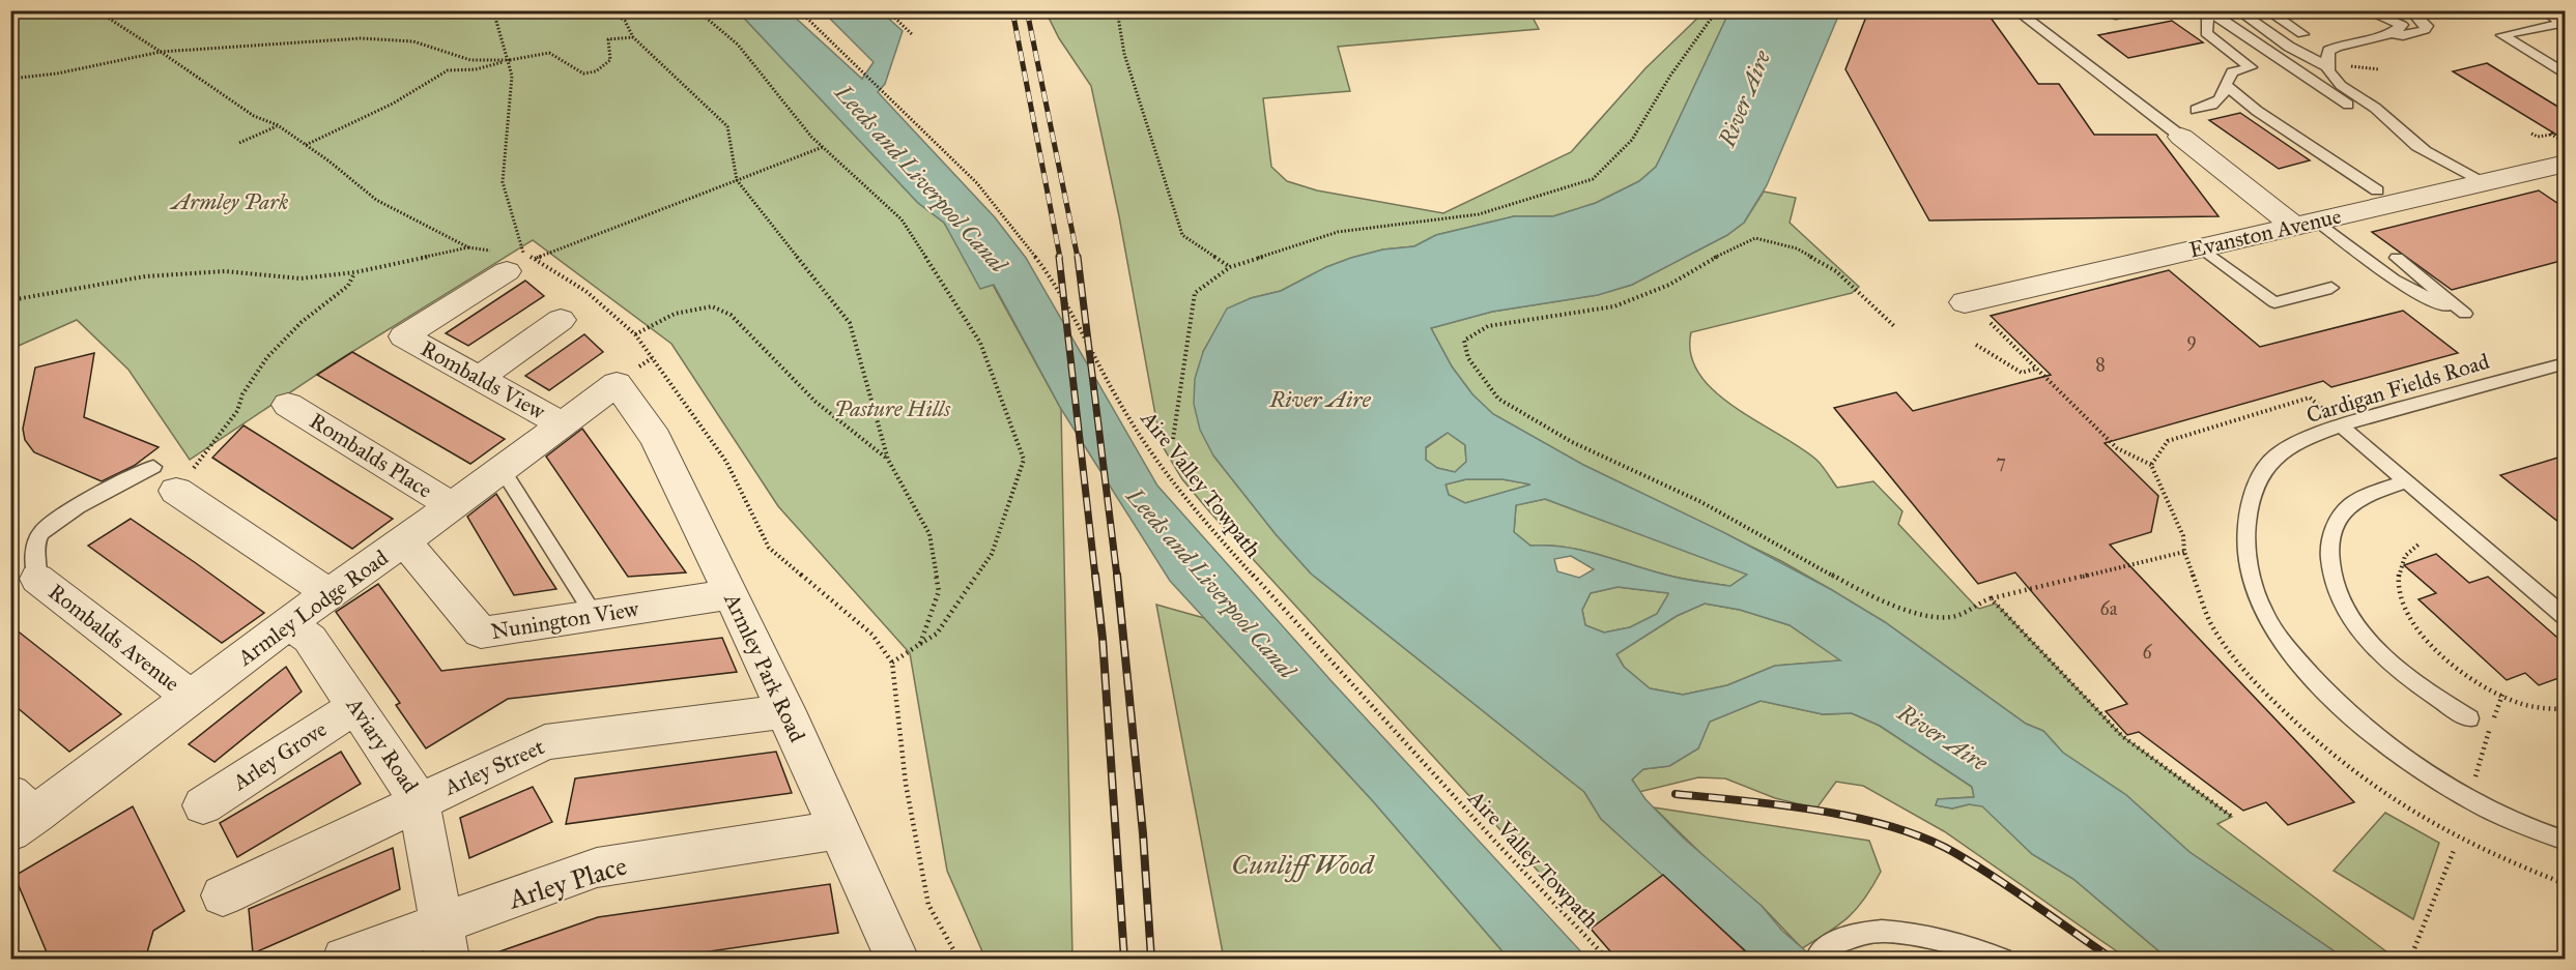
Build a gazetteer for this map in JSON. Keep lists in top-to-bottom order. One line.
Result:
{"streets":{"street":["Evanston Avenue","Rombalds View","Rombalds Place","Armley Lodge Road","Nunington View","Rombalds Avenue","Armley Park Road","Aviary Road","Arley Grove","Arley Street","Arley Place"],"lane":["Cardigan Fields Road"],"path":["Aire Valley Towpath"]},"crossings":[["Rombalds View","Armley Lodge Road"],["Rombalds Place","Armley Lodge Road"],["Armley Lodge Road","Nunington View"],["Armley Lodge Road","Rombalds Avenue"],["Armley Lodge Road","Armley Park Road"],["Armley Lodge Road","Aviary Road"],["Nunington View","Armley Park Road"],["Armley Park Road","Arley Street"],["Armley Park Road","Arley Place"],["Aviary Road","Arley Grove"],["Aviary Road","Arley Street"],["Aviary Road","Arley Place"]],"water":["River Aire","Leeds and Liverpool Canal"],"parks":["Armley Park","Pasture Hills","Cunliff Wood"],"house_numbers":["9","8","7","6a","6"]}
